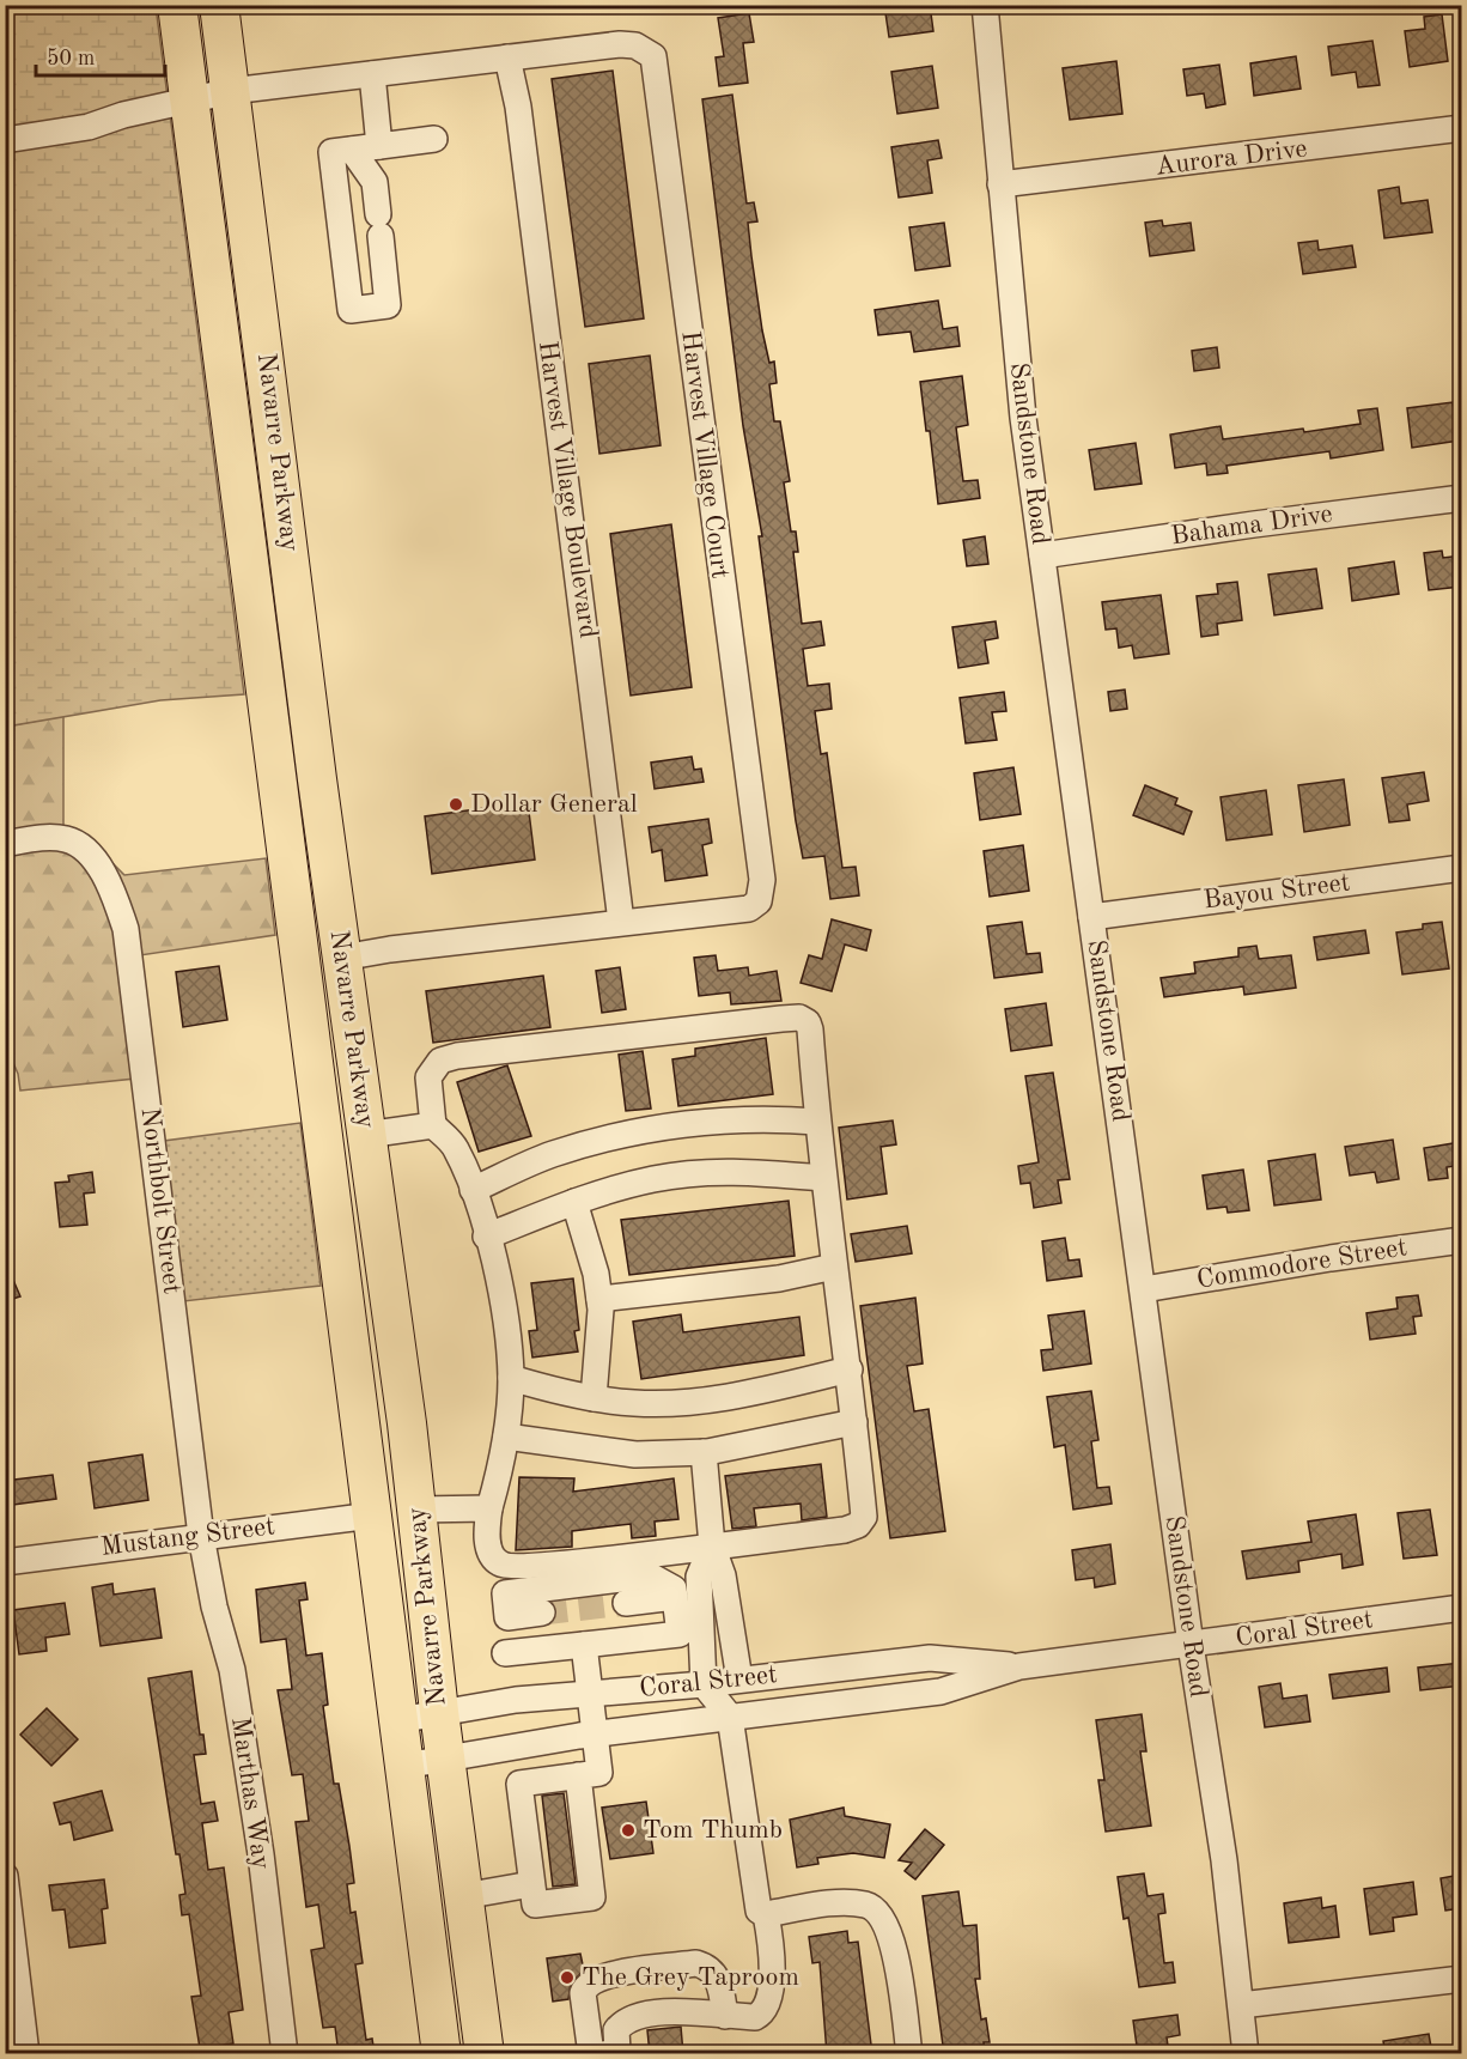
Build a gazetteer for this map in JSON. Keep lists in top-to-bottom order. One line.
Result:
{"streets":{"highway":["Navarre Parkway"],"street":["Aurora Drive","Sandstone Road","Harvest Village Court","Harvest Village Boulevard","Bahama Drive","Bayou Street","Northbolt Street","Commodore Street","Mustang Street","Coral Street","Marthas Way"]},"crossings":[["Aurora Drive","Sandstone Road"],["Navarre Parkway","Harvest Village Court"],["Navarre Parkway","Mustang Street"],["Navarre Parkway","Coral Street"],["Sandstone Road","Bahama Drive"],["Sandstone Road","Bayou Street"],["Sandstone Road","Commodore Street"],["Sandstone Road","Coral Street"],["Harvest Village Court","Harvest Village Boulevard"],["Northbolt Street","Mustang Street"],["Northbolt Street","Marthas Way"],["Mustang Street","Marthas Way"]],"places":["Dollar General","Tom Thumb","The Grey Taproom"],"scale_bar":"50 m"}
